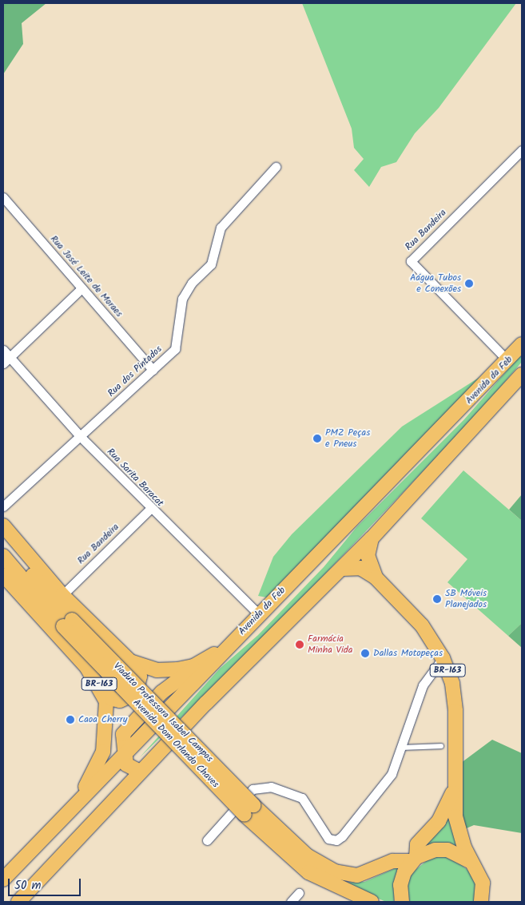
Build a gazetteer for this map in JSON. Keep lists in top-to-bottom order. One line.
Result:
{"streets":{"main road":["Avenida da Feb","BR-163","Viaduto Professora Isabel Campos"],"street":["Rua Bandeira","Rua José Leite de Moraes","Rua dos Pintados","Rua Sarita Baracat"]},"crossings":[["Rua Bandeira","Avenida da Feb"],["Rua Bandeira","Rua Sarita Baracat"],["Rua José Leite de Moraes","Rua dos Pintados"],["Rua dos Pintados","Rua Sarita Baracat"],["Avenida da Feb","Rua Sarita Baracat"],["Avenida da Feb","BR-163"],["BR-163","Viaduto Professora Isabel Campos"]],"places":["Aágua Tubos e Conexões","PMZ Peças e Pneus","SB Móveis Planejados","Farmácia Minha Vida","Dallas Motopeças","Caoa Cherry"],"scale_bar":"50 m"}
